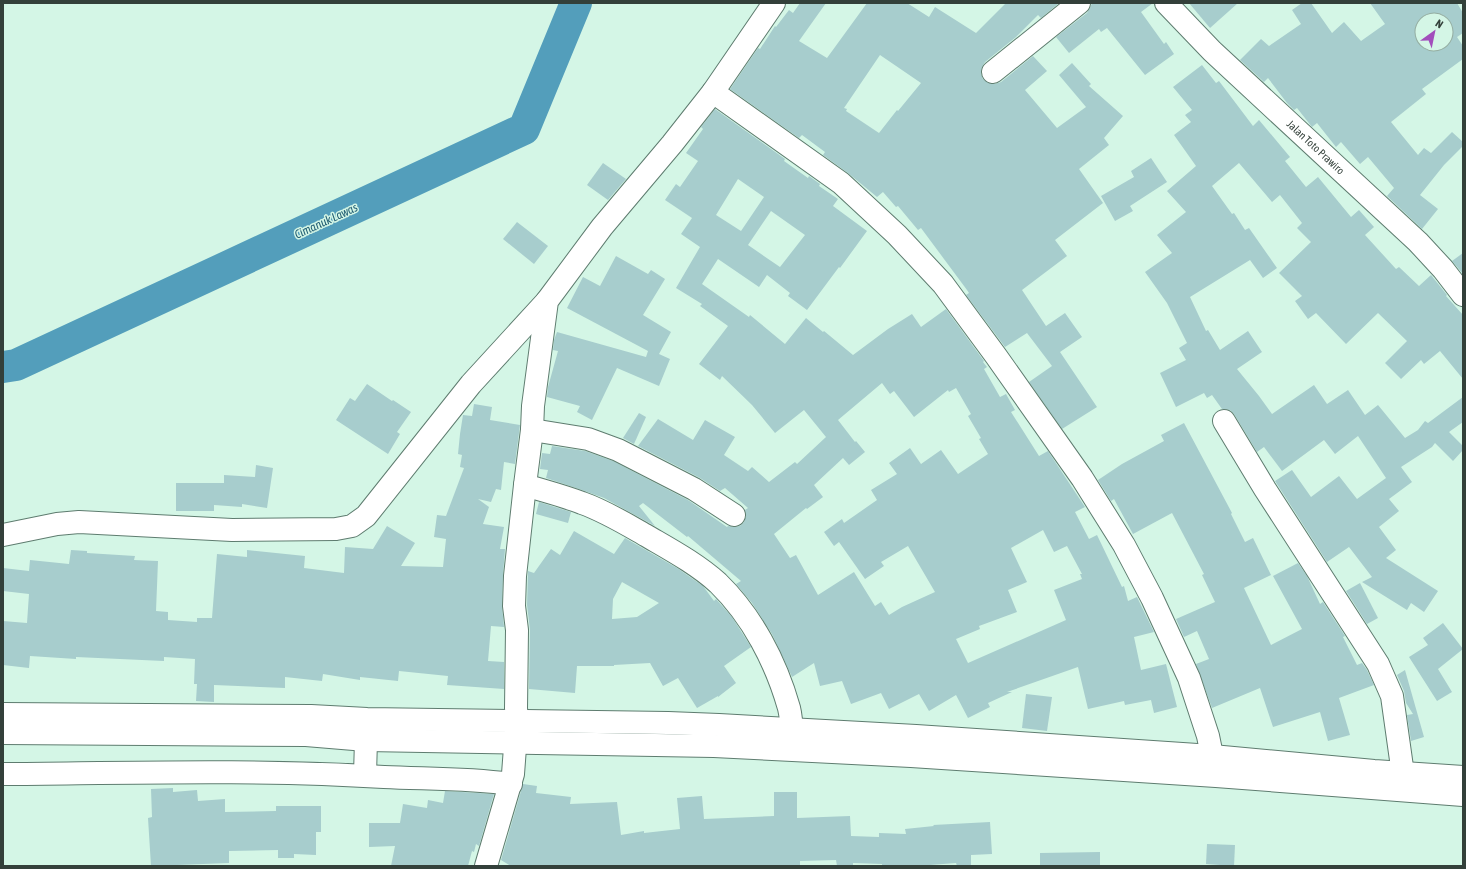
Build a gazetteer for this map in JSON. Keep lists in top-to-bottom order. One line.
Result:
{"streets":{"street":["Jalan Toto Prawiro"]},"water":["Cimanuk Lawas"],"north":"top right"}
